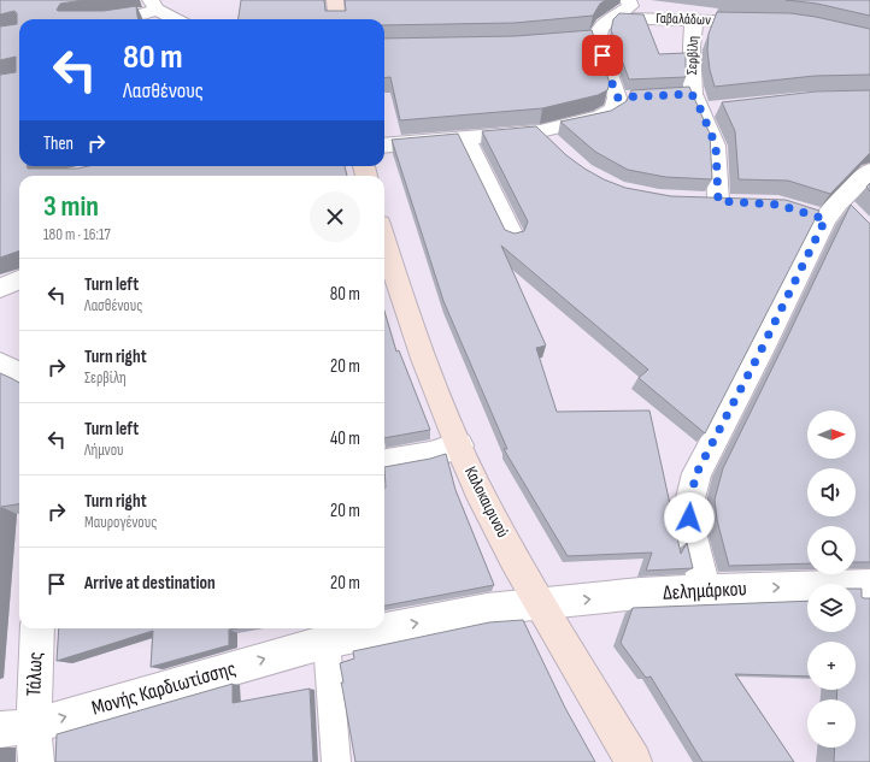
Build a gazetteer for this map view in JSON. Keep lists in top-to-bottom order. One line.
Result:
{"streets":{"main road":["Καλοκαιρινού"],"street":["Γαβαλάδων","Σερβίλη","Δελημάρκου","Τάλως","Μονής Καρδιωτίσσης"]},"crossings":[["Γαβαλάδων","Σερβίλη"],["Καλοκαιρινού","Δελημάρκου"],["Καλοκαιρινού","Μονής Καρδιωτίσσης"],["Δελημάρκου","Μονής Καρδιωτίσσης"],["Τάλως","Μονής Καρδιωτίσσης"]],"one_way":["Δελημάρκου","Μονής Καρδιωτίσσης"],"north":"right","page":{"turn":["80 m","Λασθένους"],"then":"Then","heading":["3 min","180 m · 16:17"],"list":[{"name":"Turn left","note":"Λασθένους","value":"80 m"},{"name":"Turn right","note":"Σερβίλη","value":"20 m"},{"name":"Turn left","note":"Λήμνου","value":"40 m"},{"name":"Turn right","note":"Μαυρογένους","value":"20 m"},{"name":"Arrive at destination","value":"20 m"}],"map_buttons":["+","−"]}}
